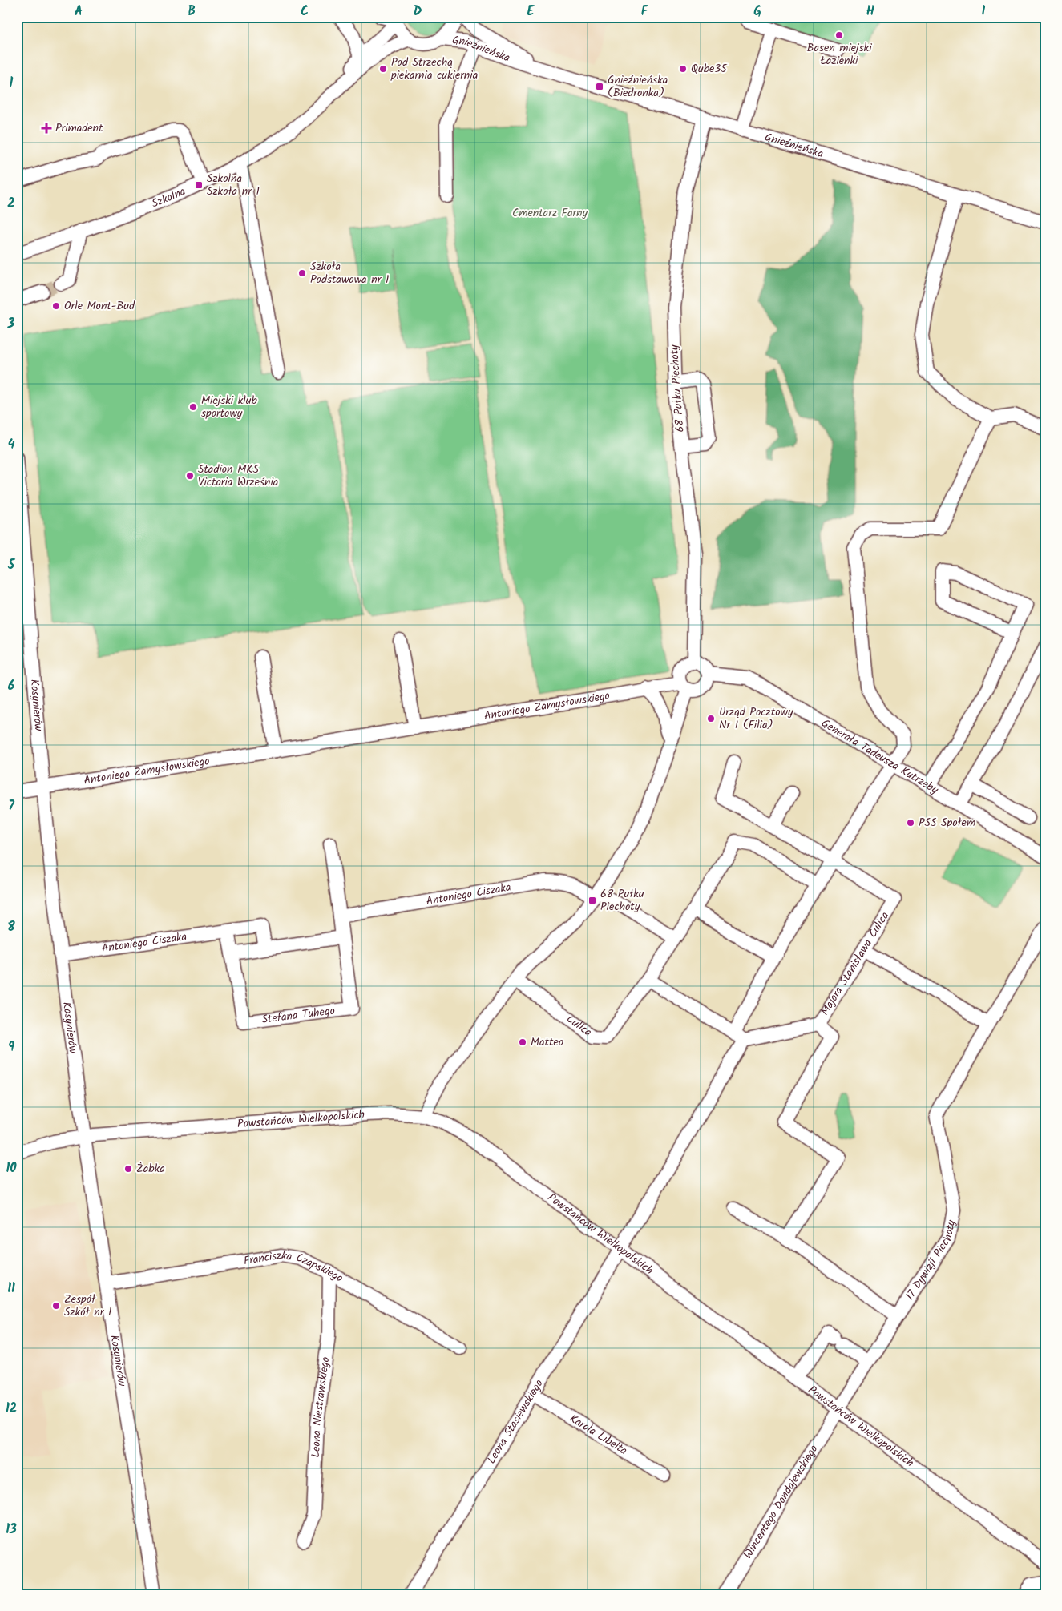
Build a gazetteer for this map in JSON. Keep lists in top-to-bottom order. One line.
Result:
{"streets":{"street":["Gnieźnieńska","Szkolna","68 Pułku Piechoty","Kosynierów","Antoniego Zamysłowskiego","Generała Tadeusza Kutrzeby","Antoniego Ciszaka","Majora Stanisława Culica","Stefana Tuhego","Culica","Powstańców Wielkopolskich","17 Dywizji Piechoty","Franciszka Czapskiego","Leona Niestrawskiego","Leona Stasiewskiego","Karola Libelta","Wincentego Dondajewskiego"]},"crossings":[["Gnieźnieńska","Szkolna"],["Gnieźnieńska","68 Pułku Piechoty"],["68 Pułku Piechoty","Antoniego Zamysłowskiego"],["68 Pułku Piechoty","Generała Tadeusza Kutrzeby"],["Kosynierów","Antoniego Zamysłowskiego"],["Kosynierów","Antoniego Ciszaka"],["Kosynierów","Powstańców Wielkopolskich"],["Kosynierów","Franciszka Czapskiego"],["Antoniego Zamysłowskiego","Generała Tadeusza Kutrzeby"],["Powstańców Wielkopolskich","17 Dywizji Piechoty"],["Powstańców Wielkopolskich","Leona Stasiewskiego"],["Powstańców Wielkopolskich","Wincentego Dondajewskiego"],["17 Dywizji Piechoty","Wincentego Dondajewskiego"],["Franciszka Czapskiego","Leona Niestrawskiego"],["Leona Stasiewskiego","Karola Libelta"]],"parks":["Cmentarz Farny"],"places":{"other":["Basen miejski Łazienki","Pod Strzechą piekarnia cukiernia","Qube35","Szkoła Podstawowa nr 1","Orle Mont-Bud","Miejski klub sportowy","Stadion MKS Victoria Września","Urząd Pocztowy Nr 1 (Filia)","PSS Społem","Matteo","Żabka","Zespół Szkół nr 1"],"transit":["Gnieźnieńska (Biedronka)","Szkolna Szkoła nr 1","68 Pułku Piechoty"],"health":["Primadent"]},"grid":{"columns":["A","B","C","D","E","F","G","H","I"],"rows":["1","2","3","4","5","6","7","8","9","10","11","12","13"]}}
